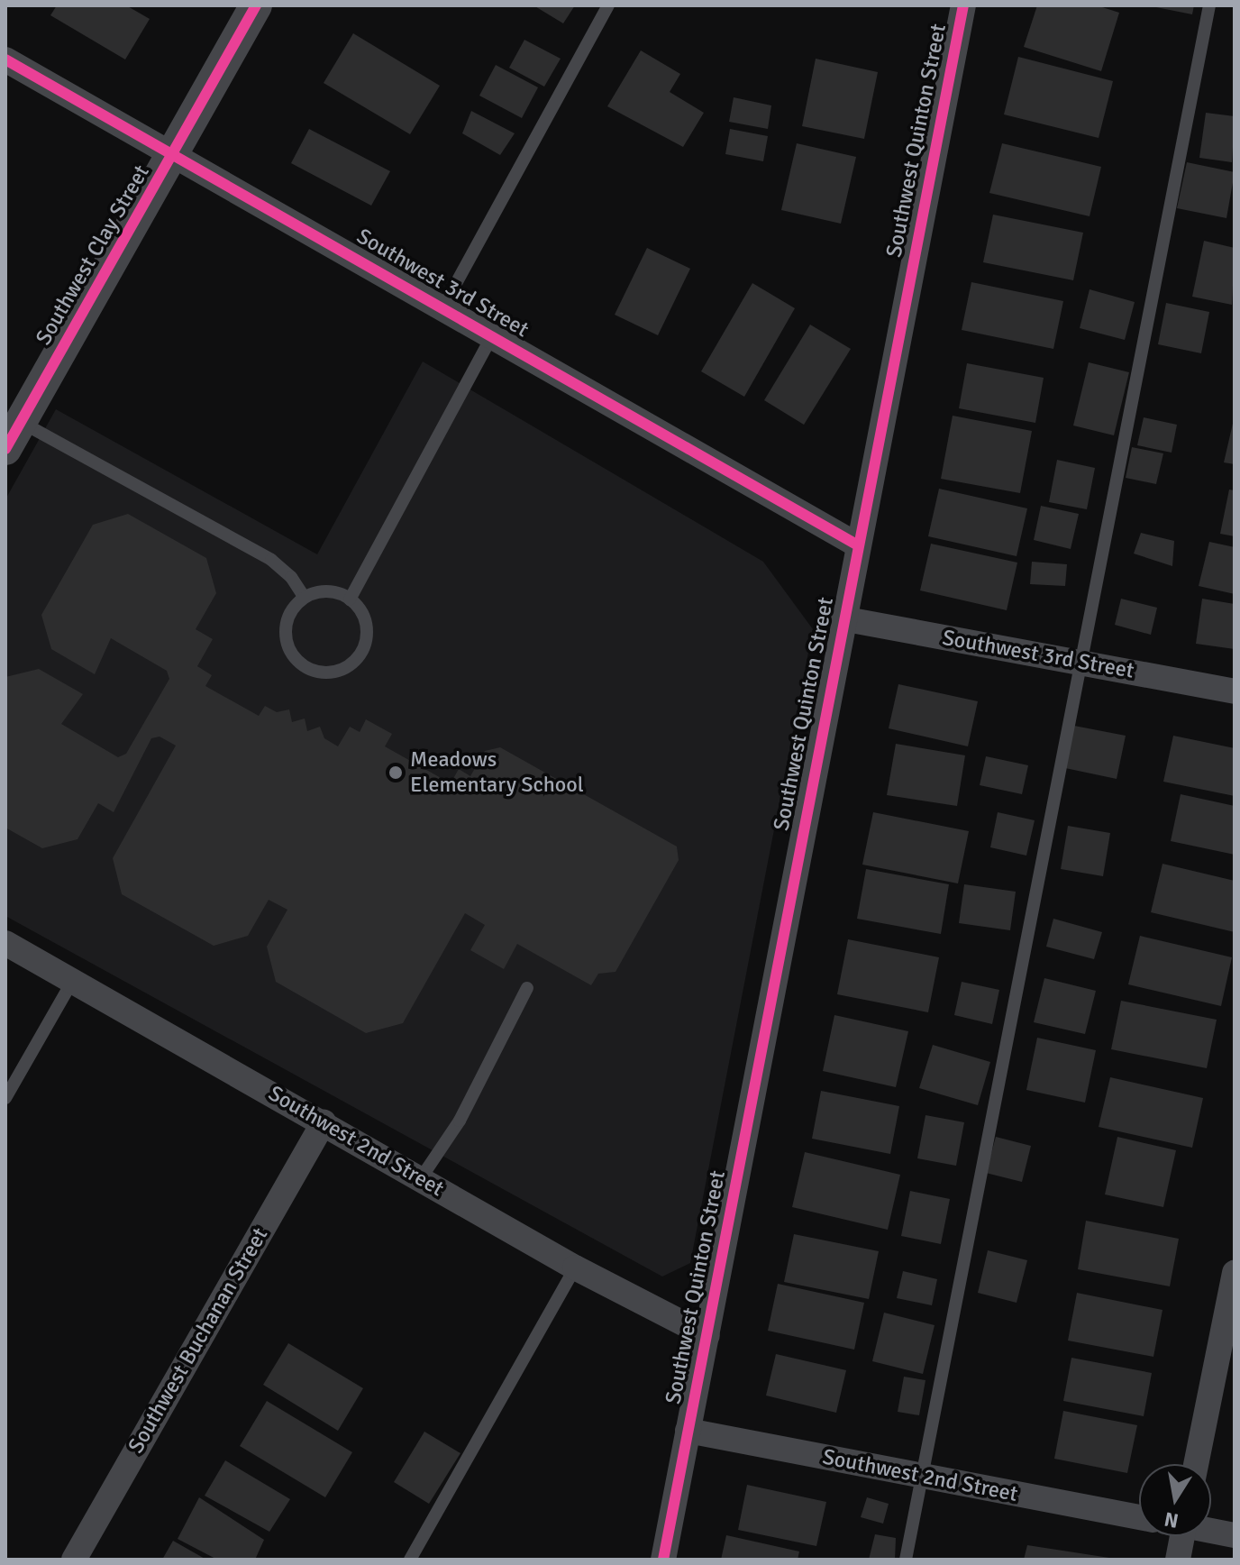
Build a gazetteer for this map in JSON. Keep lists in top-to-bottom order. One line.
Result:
{"streets":{"street":["Southwest Quinton Street","Southwest Clay Street","Southwest 3rd Street","Southwest 2nd Street","Southwest Buchanan Street"]},"crossings":[["Southwest Quinton Street","Southwest 3rd Street"],["Southwest Quinton Street","Southwest 2nd Street"],["Southwest Clay Street","Southwest 3rd Street"],["Southwest 2nd Street","Southwest Buchanan Street"]],"places":["Meadows Elementary School"],"north":"bottom"}
